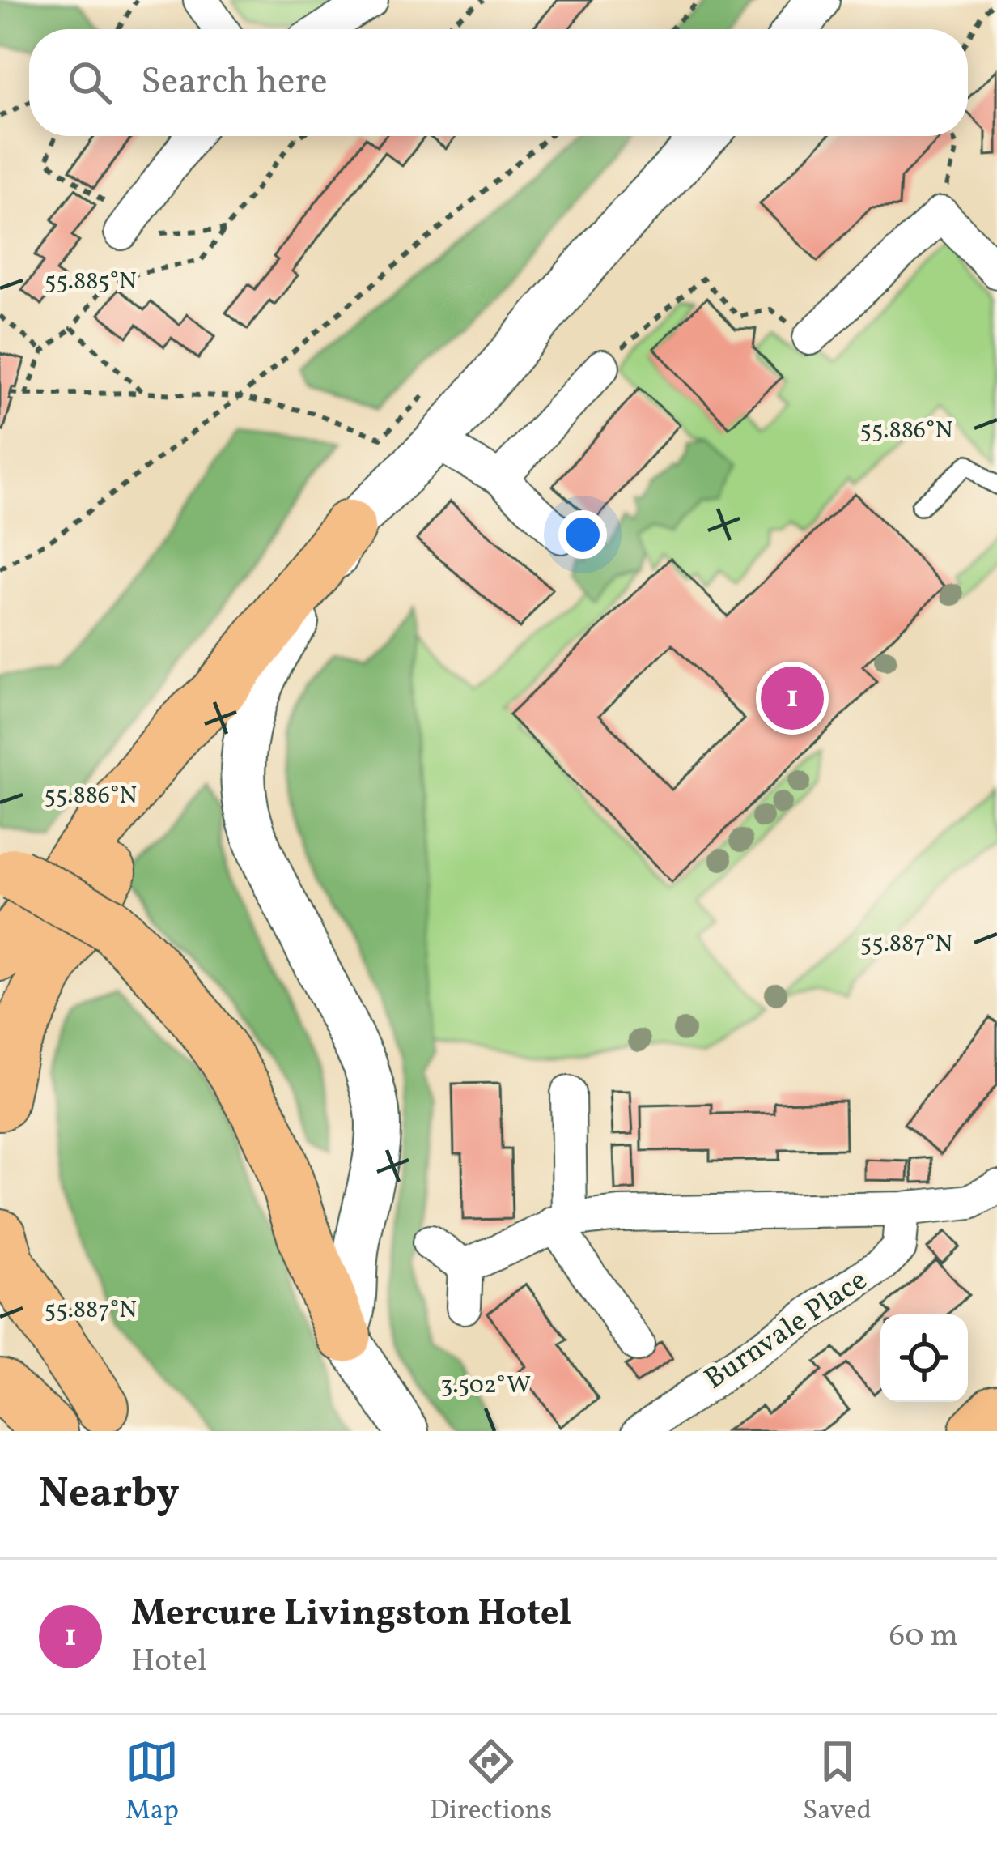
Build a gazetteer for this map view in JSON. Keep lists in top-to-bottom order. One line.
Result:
{"streets":{"street":["Burnvale Place"]},"page":{"search":"Search here","pins":"1","heading":"Nearby","list":[{"mark":"1","name":"Mercure Livingston Hotel","note":"Hotel","value":"60 m"}],"nav":["Map","Directions","Saved"]},"coordinates":["55.885°N","55.886°N","55.887°N","3.502°W"]}
